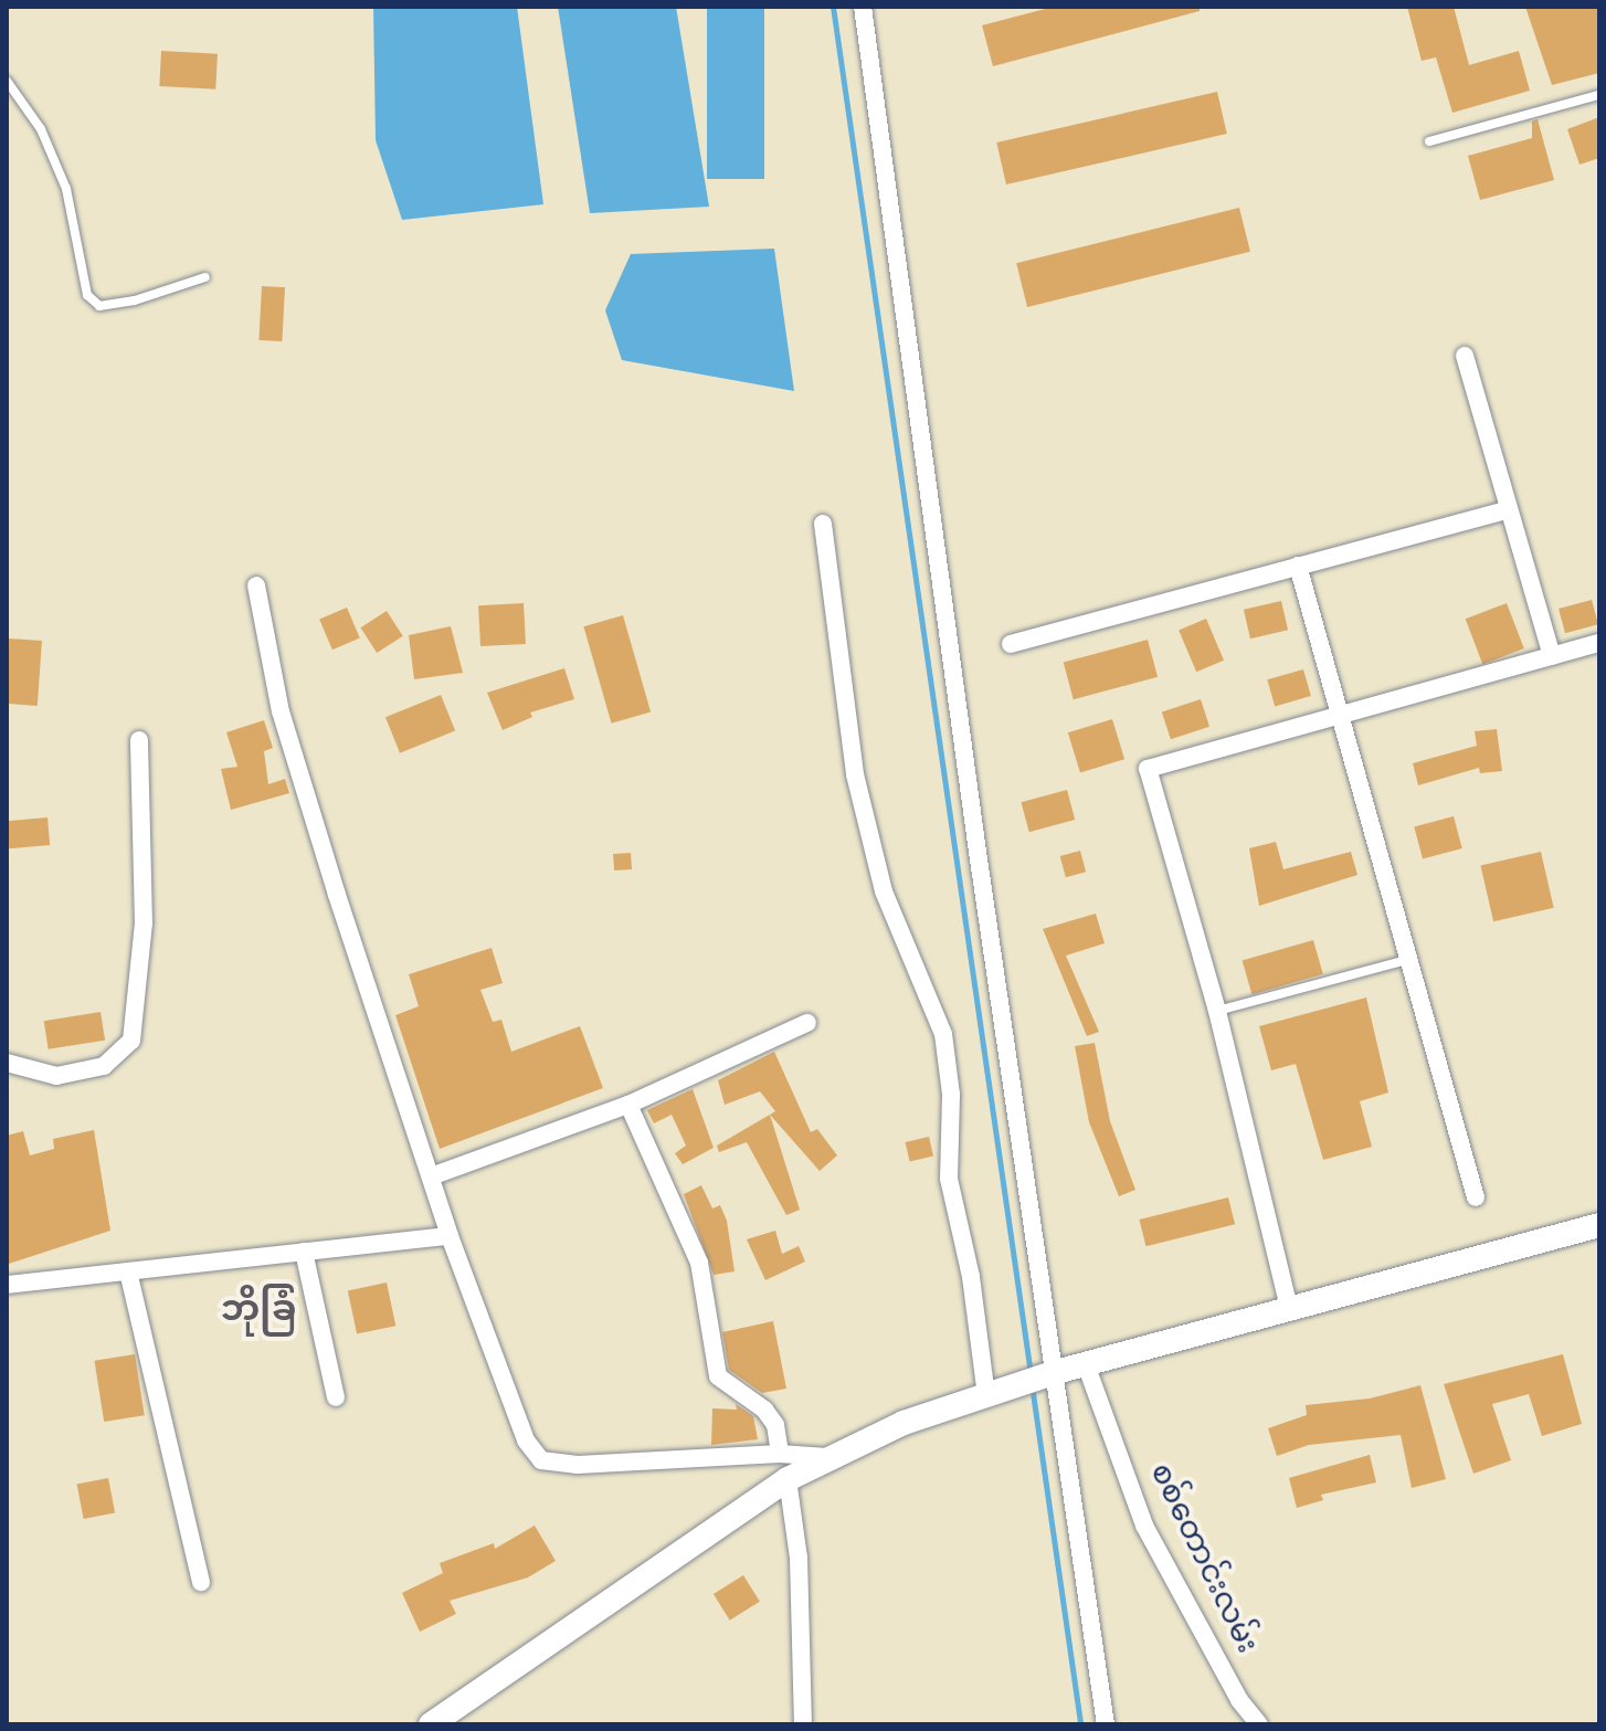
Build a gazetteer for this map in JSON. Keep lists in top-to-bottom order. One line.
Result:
{"streets":{"street":["စစ်တောင်းလမ်း"]},"districts":["ဘိုခြံ"]}
